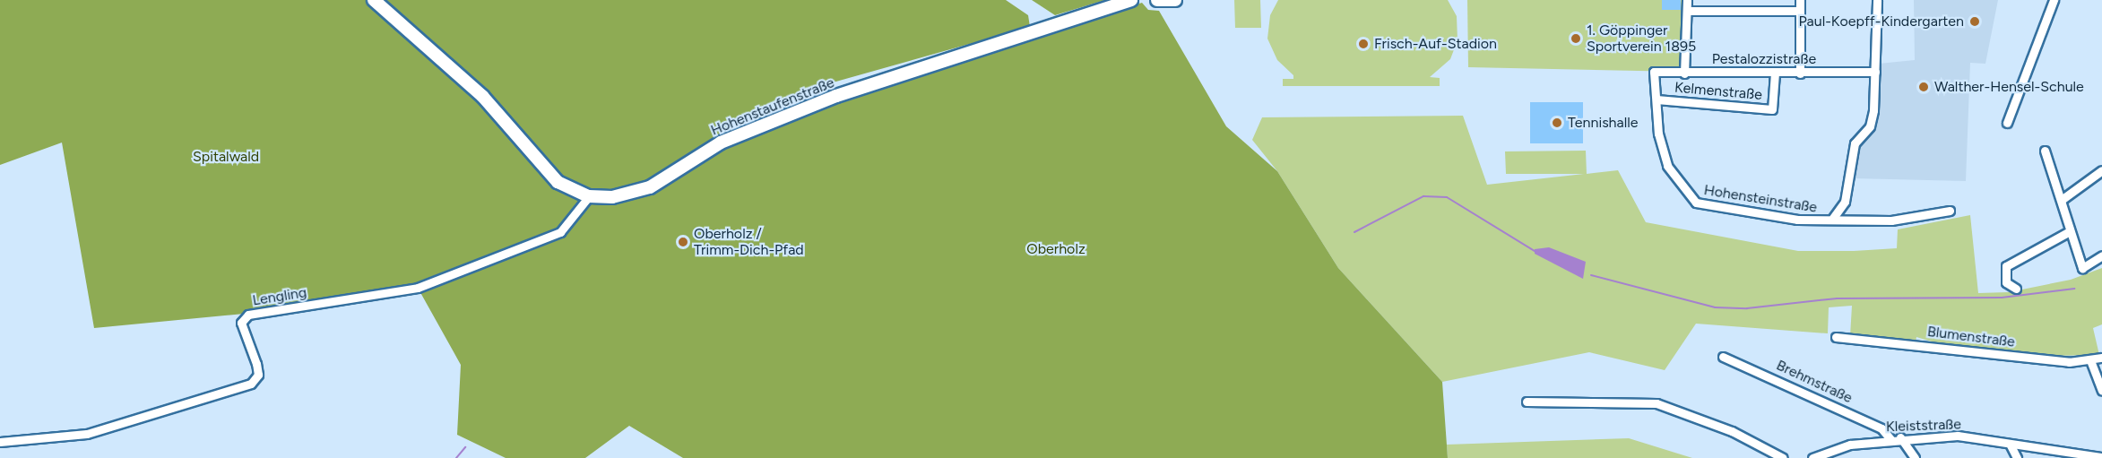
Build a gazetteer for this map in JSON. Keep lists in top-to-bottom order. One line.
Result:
{"streets":{"main road":["Hohenstaufenstraße"],"street":["Pestalozzistraße","Kelmenstraße","Hohensteinstraße","Lengling","Blumenstraße","Brehmstraße","Kleiststraße"]},"crossings":[["Pestalozzistraße","Kelmenstraße"],["Pestalozzistraße","Hohensteinstraße"],["Kelmenstraße","Hohensteinstraße"],["Hohenstaufenstraße","Lengling"],["Brehmstraße","Kleiststraße"]],"parks":["Spitalwald","Oberholz"],"places":["Paul-Koepff-Kindergarten","1. Göppinger Sportverein 1895","Frisch-Auf-Stadion","Walther-Hensel-Schule","Tennishalle","Oberholz / Trimm-Dich-Pfad"]}
